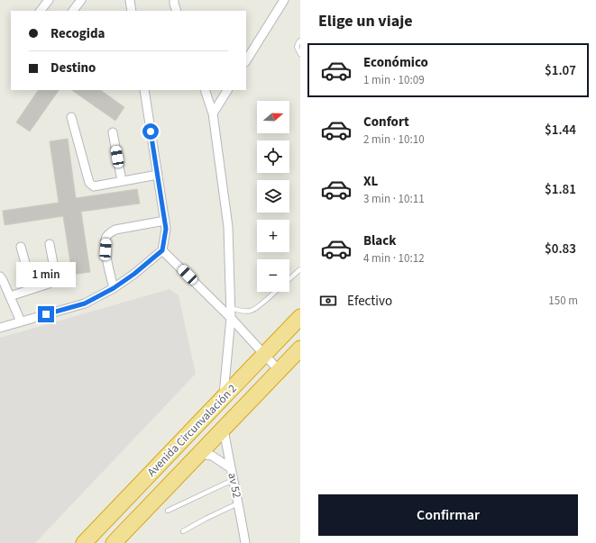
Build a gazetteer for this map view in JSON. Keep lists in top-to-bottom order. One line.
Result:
{"streets":{"highway":["Avenida Circunvalación 2"],"street":["av 52"]},"crossings":[["Avenida Circunvalación 2","av 52"]],"north":"right","page":{"heading":"Elige un viaje","banner":["Recogida","Destino"],"list":[{"name":"Económico","note":"1 min · 10:09","value":"$1.07"},{"name":"Confort","note":"2 min · 10:10","value":"$1.44"},{"name":"XL","note":"3 min · 10:11","value":"$1.81"},{"name":"Black","note":"4 min · 10:12","value":"$0.83"}],"map_buttons":["+","−"],"bubble":"1 min","pay":["Efectivo","150 m"],"buttons":"Confirmar"}}
